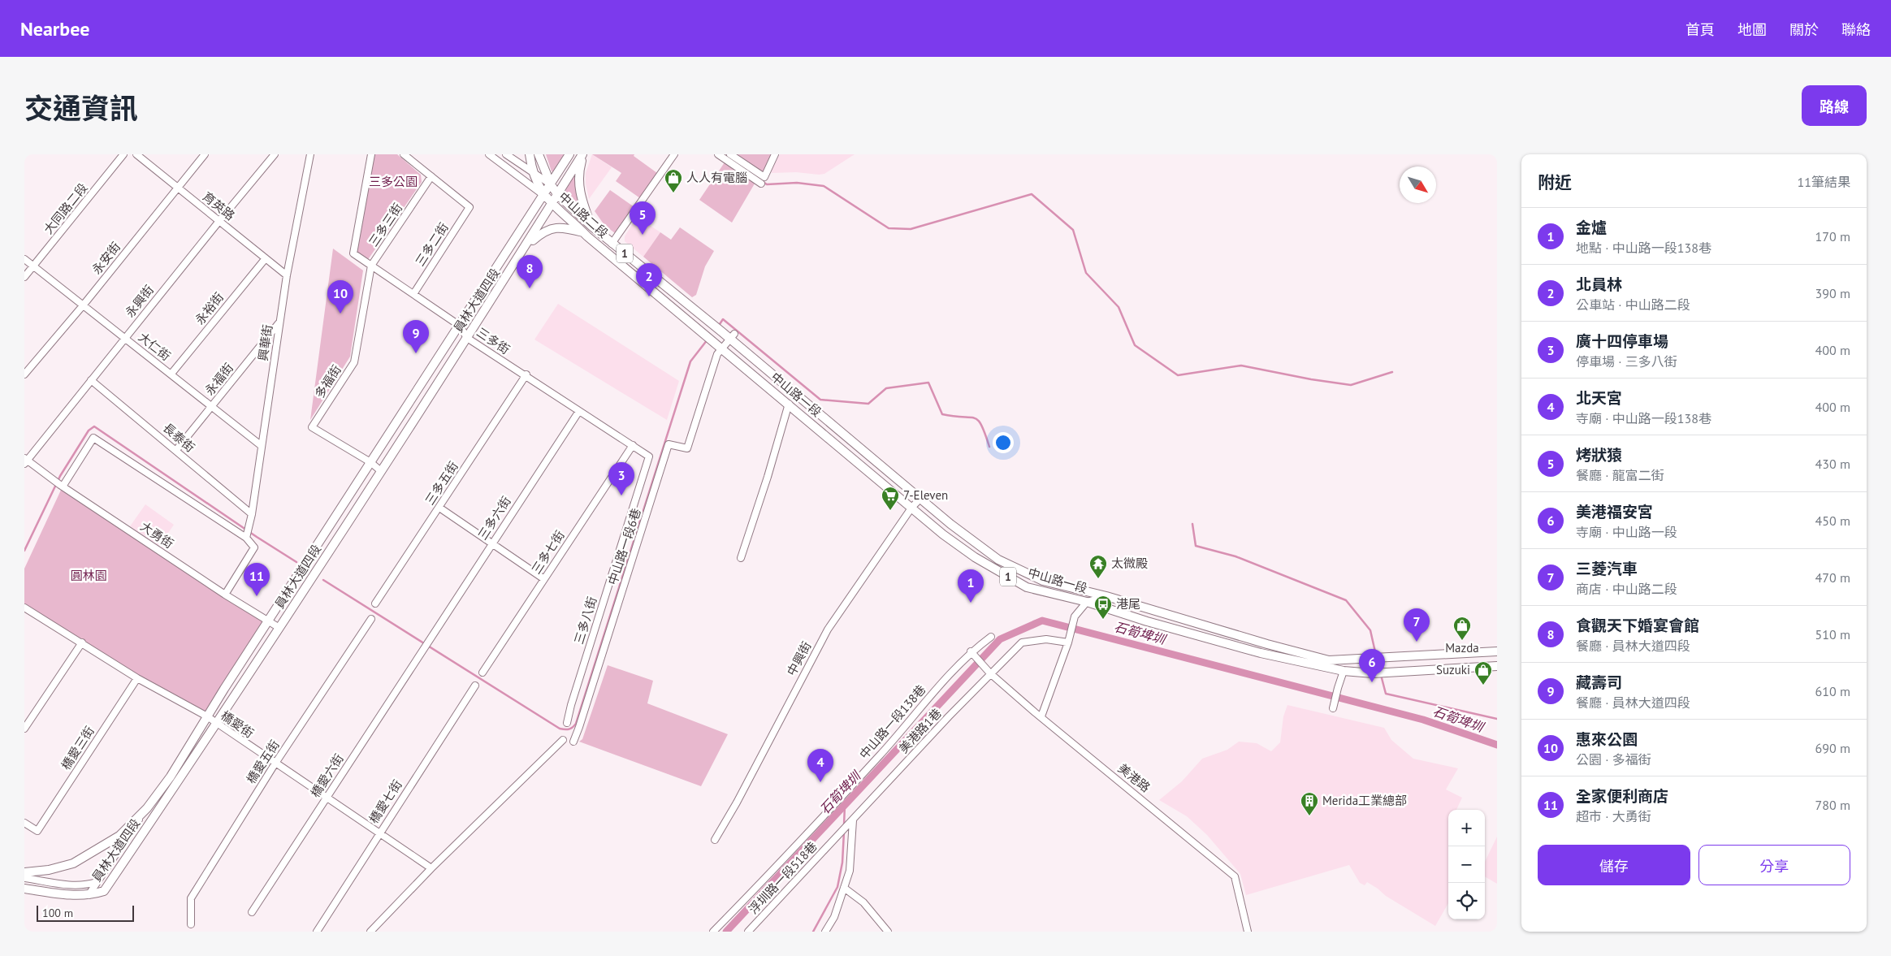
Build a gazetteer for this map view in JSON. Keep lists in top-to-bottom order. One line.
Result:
{"streets":{"main road":["中山路二段","1","員林大道四段","中山路一段"],"street":["育英路","大同路二段","三多三街","三多二街","永安街","永興街","永裕街","三多街","興華街","大仁街","永福街","多福街","長泰街","三多五街","三多六街","大勇街","中山路一段6巷","三多七街","三多八街","中興街","中山路一段138巷","橋愛街","美港路1巷","橋愛三街","橋愛五街","橋愛六街","美港路","橋愛七街","浮圳路一段518巷"]},"crossings":[["育英路","永安街"],["育英路","永興街"],["育英路","永裕街"],["育英路","興華街"],["大同路二段","大仁街"],["中山路二段","1"],["中山路二段","員林大道四段"],["中山路二段","中山路一段"],["三多三街","三多二街"],["三多三街","三多街"],["三多三街","多福街"],["三多二街","三多街"],["1","員林大道四段"],["永安街","大仁街"],["員林大道四段","三多街"],["員林大道四段","多福街"],["員林大道四段","大勇街"],["員林大道四段","橋愛街"],["永興街","大仁街"],["永興街","長泰街"],["永興街","大勇街"],["永裕街","大仁街"],["三多街","多福街"],["三多街","三多五街"],["三多街","三多六街"],["三多街","三多七街"],["三多街","三多八街"],["興華街","大仁街"],["興華街","永福街"],["興華街","長泰街"],["大仁街","永福街"],["永福街","長泰街"],["中山路一段","中山路一段6巷"],["中山路一段","中興街"],["三多六街","橋愛六街"],["中山路一段138巷","美港路"],["橋愛街","橋愛三街"],["橋愛街","橋愛五街"],["橋愛街","橋愛六街"],["橋愛街","橋愛七街"],["美港路1巷","美港路"],["美港路1巷","浮圳路一段518巷"]],"water":["石筍埤圳"],"parks":["三多公園","圓林園"],"places":{"shop":["人人有電腦","Mazda","Suzuki"],"supermarket":["7-Eleven"],"temple":["太微殿"],"bus stop":["港尾"],"building":["Merida工業總部"]},"scale_bar":"100 m","north":"bottom right","page":{"header":"Nearbee","nav":["首頁","地圖","關於","聯絡"],"title":"交通資訊","buttons":["路線",["儲存","分享"]],"heading":["附近","11筆結果"],"pins":["5","8","2","10","9","3","11","1","7","6","4"],"list":[{"mark":"1","name":"金爐","note":"地點 · 中山路一段138巷","value":"170 m"},{"mark":"2","name":"北員林","note":"公車站 · 中山路二段","value":"390 m"},{"mark":"3","name":"廣十四停車場","note":"停車場 · 三多八街","value":"400 m"},{"mark":"4","name":"北天宮","note":"寺廟 · 中山路一段138巷","value":"400 m"},{"mark":"5","name":"烤狀猿","note":"餐廳 · 龍富二街","value":"430 m"},{"mark":"6","name":"美港福安宮","note":"寺廟 · 中山路一段","value":"450 m"},{"mark":"7","name":"三菱汽車","note":"商店 · 中山路二段","value":"470 m"},{"mark":"8","name":"食觀天下婚宴會館","note":"餐廳 · 員林大道四段","value":"510 m"},{"mark":"9","name":"藏壽司","note":"餐廳 · 員林大道四段","value":"610 m"},{"mark":"10","name":"惠來公園","note":"公園 · 多福街","value":"690 m"},{"mark":"11","name":"全家便利商店","note":"超市 · 大勇街","value":"780 m"}],"map_buttons":["+","−"],"scale":"100 m"}}
